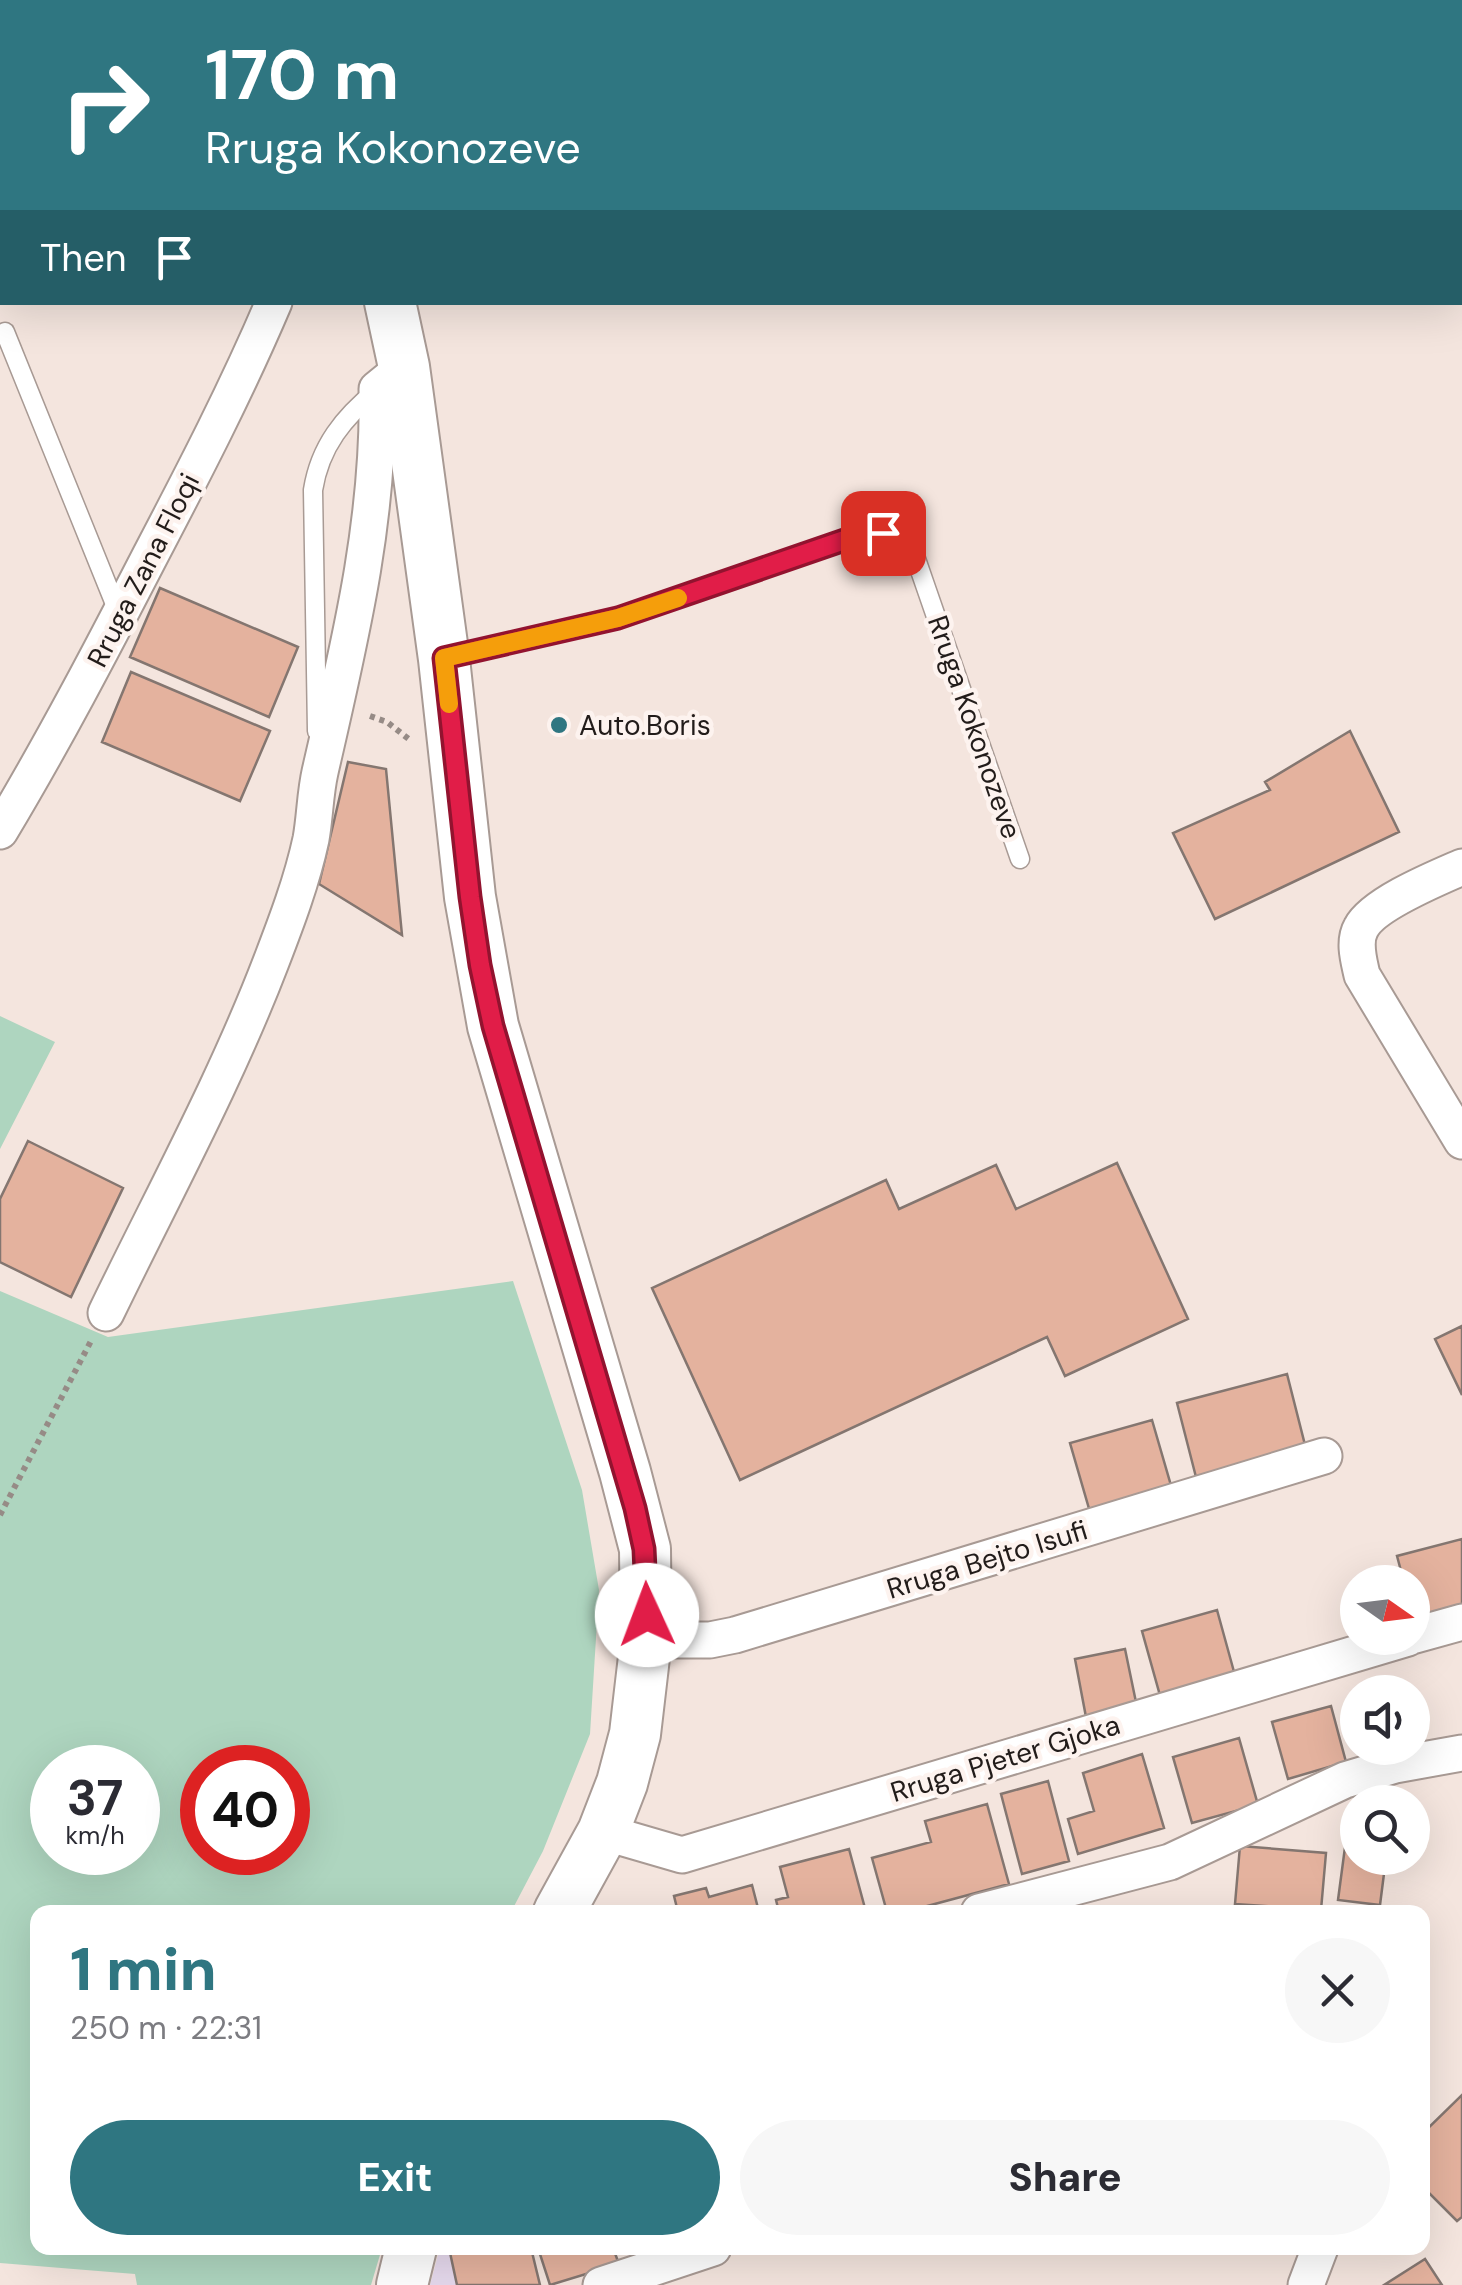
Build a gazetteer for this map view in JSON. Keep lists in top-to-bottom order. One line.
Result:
{"streets":{"street":["Rruga Zana Floqi","Rruga Bejto Isufi","Rruga Pjeter Gjoka"],"lane":["Rruga Kokonozeve"]},"places":["Auto.Boris"],"north":"right","page":{"turn":["170 m","Rruga Kokonozeve"],"then":"Then","speed":"37 km/h","limit":"40","heading":["1 min","250 m · 22:31"],"buttons":["Exit","Share"]}}
